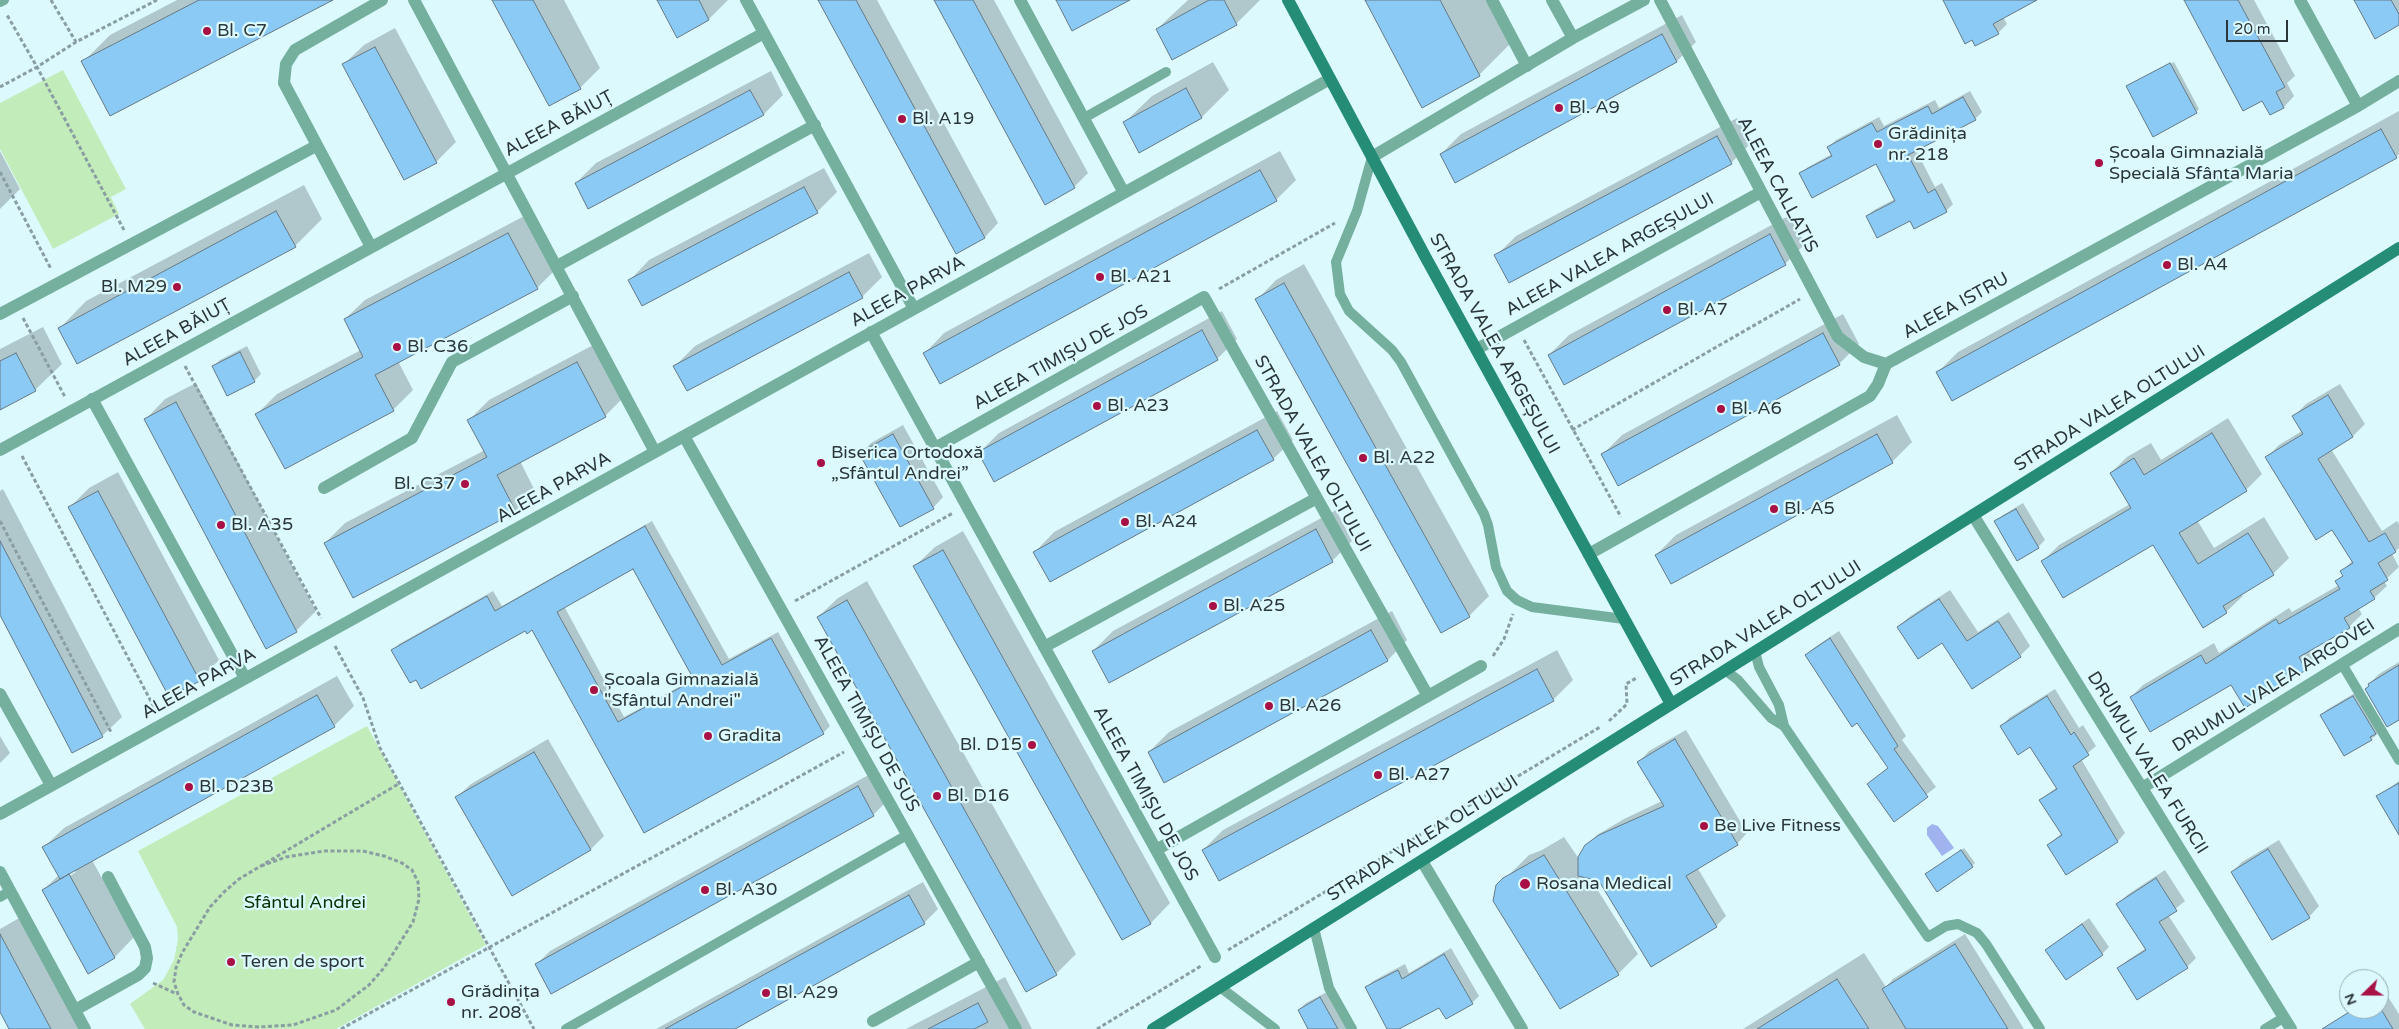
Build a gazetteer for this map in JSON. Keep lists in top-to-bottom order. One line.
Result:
{"streets":{"main road":["STRADA VALEA ARGEȘULUI","STRADA VALEA OLTULUI"],"street":["ALEEA BĂIUȚ","ALEEA CALLATIS","ALEEA VALEA ARGEȘULUI","ALEEA PARVA","ALEEA ISTRU","ALEEA TIMIȘU DE JOS","DRUMUL VALEA ARGOVEI","ALEEA TIMIȘU DE SUS","DRUMUL VALEA FURCII"]},"crossings":[["ALEEA CALLATIS","ALEEA VALEA ARGEȘULUI"],["ALEEA CALLATIS","ALEEA ISTRU"],["ALEEA VALEA ARGEȘULUI","STRADA VALEA ARGEȘULUI"],["ALEEA PARVA","STRADA VALEA ARGEȘULUI"],["ALEEA PARVA","ALEEA TIMIȘU DE JOS"],["ALEEA PARVA","ALEEA TIMIȘU DE SUS"],["STRADA VALEA ARGEȘULUI","STRADA VALEA OLTULUI"],["ALEEA TIMIȘU DE JOS","STRADA VALEA OLTULUI"],["STRADA VALEA OLTULUI","DRUMUL VALEA FURCII"],["DRUMUL VALEA ARGOVEI","DRUMUL VALEA FURCII"]],"parks":["Sfântul Andrei"],"places":["Bl. C7","Bl. A9","Bl. A19","Grădinița nr. 218","Școala Gimnazială Specială Sfânta Maria","Bl. A4","Bl. A21","Bl. M29","Bl. A7","Bl. C36","Bl. A23","Bl. A6","Bl. A22","Biserica Ortodoxă „Sfântul Andrei”","Bl. C37","Bl. A5","Bl. A24","Bl. A35","Bl. A25","Școala Gimnazială \"Sfântul Andrei\"","Bl. A26","Gradita","Bl. D15","Bl. A27","Bl. D23B","Bl. D16","Be Live Fitness","Rosana Medical","Bl. A30","Teren de sport","Bl. A29","Grădinița nr. 208"],"scale_bar":"20 m","north":"left"}
